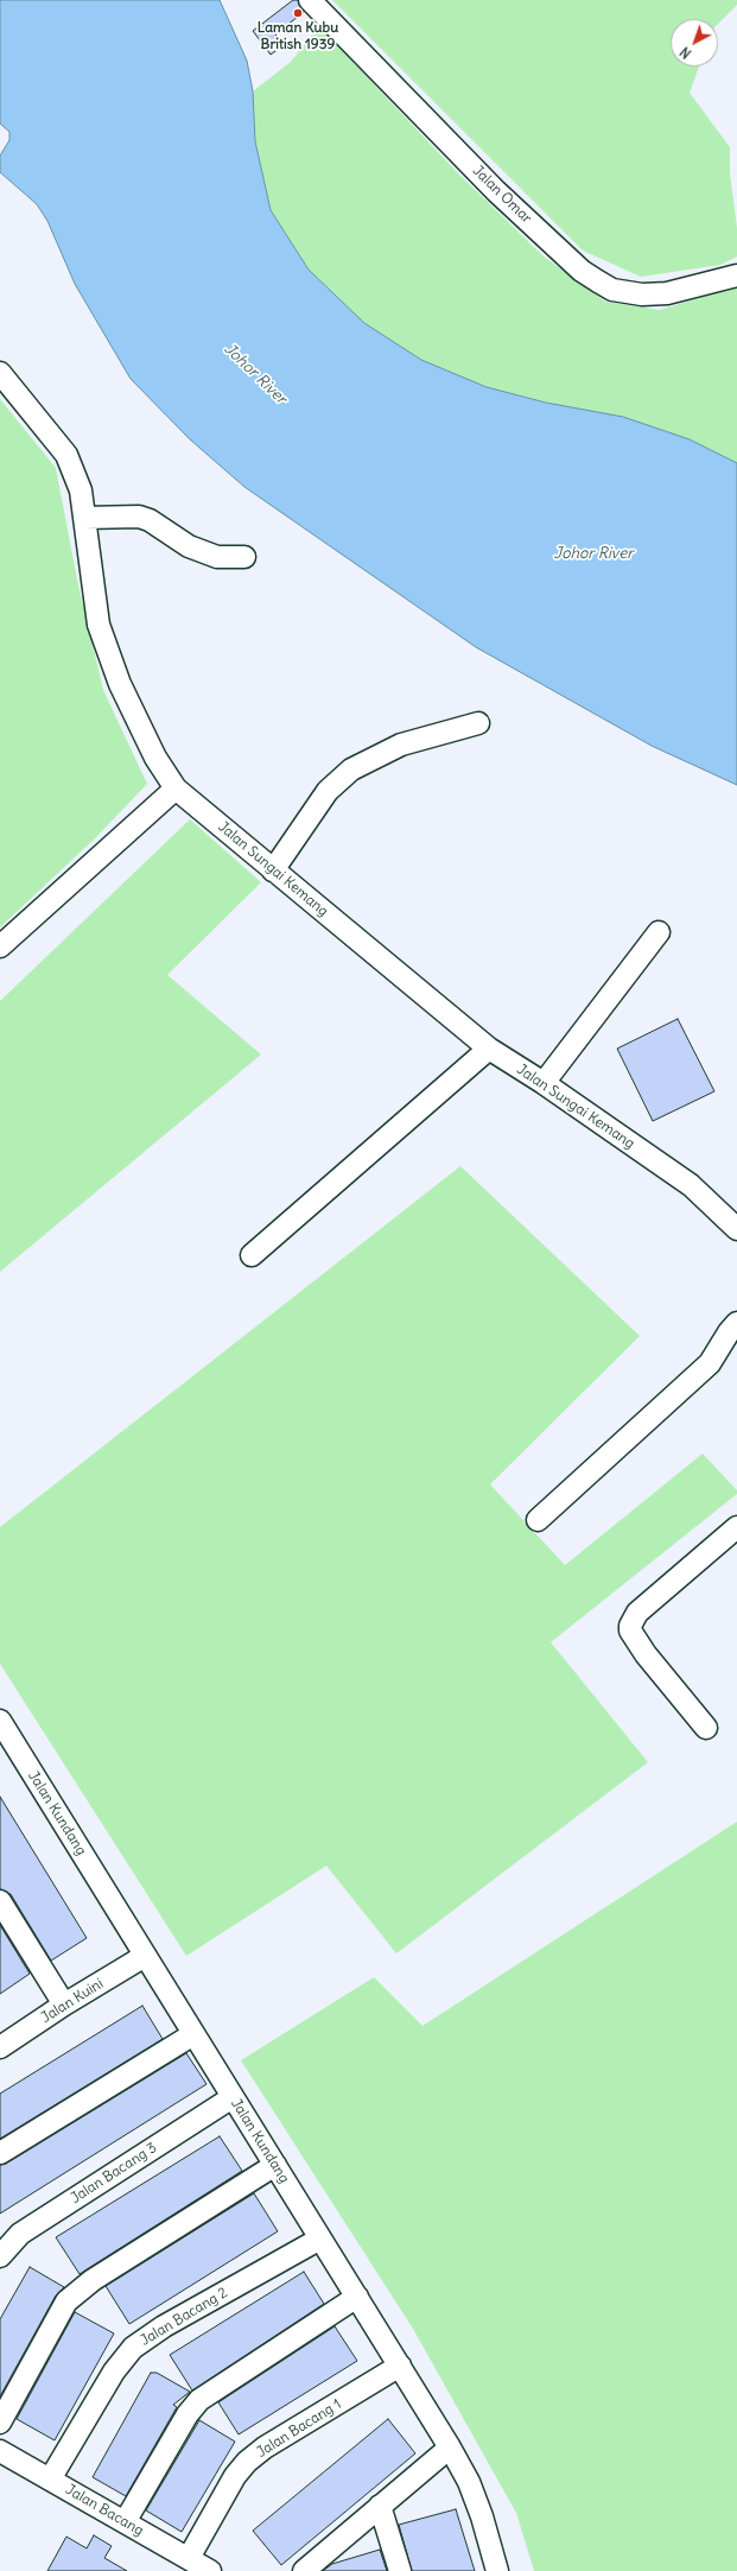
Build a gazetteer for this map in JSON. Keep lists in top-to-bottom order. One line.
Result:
{"streets":{"street":["Jalan Omar","Jalan Sungai Kemang","Jalan Kundang","Jalan Kuini","Jalan Bacang 3","Jalan Bacang 2","Jalan Bacang 1","Jalan Bacang"]},"crossings":[["Jalan Kundang","Jalan Kuini"],["Jalan Kundang","Jalan Bacang 3"],["Jalan Kundang","Jalan Bacang 2"],["Jalan Kundang","Jalan Bacang 1"],["Jalan Bacang 2","Jalan Bacang"],["Jalan Bacang 1","Jalan Bacang"]],"water":["Johor River"],"places":["Laman Kubu British 1939"],"north":"bottom left"}
